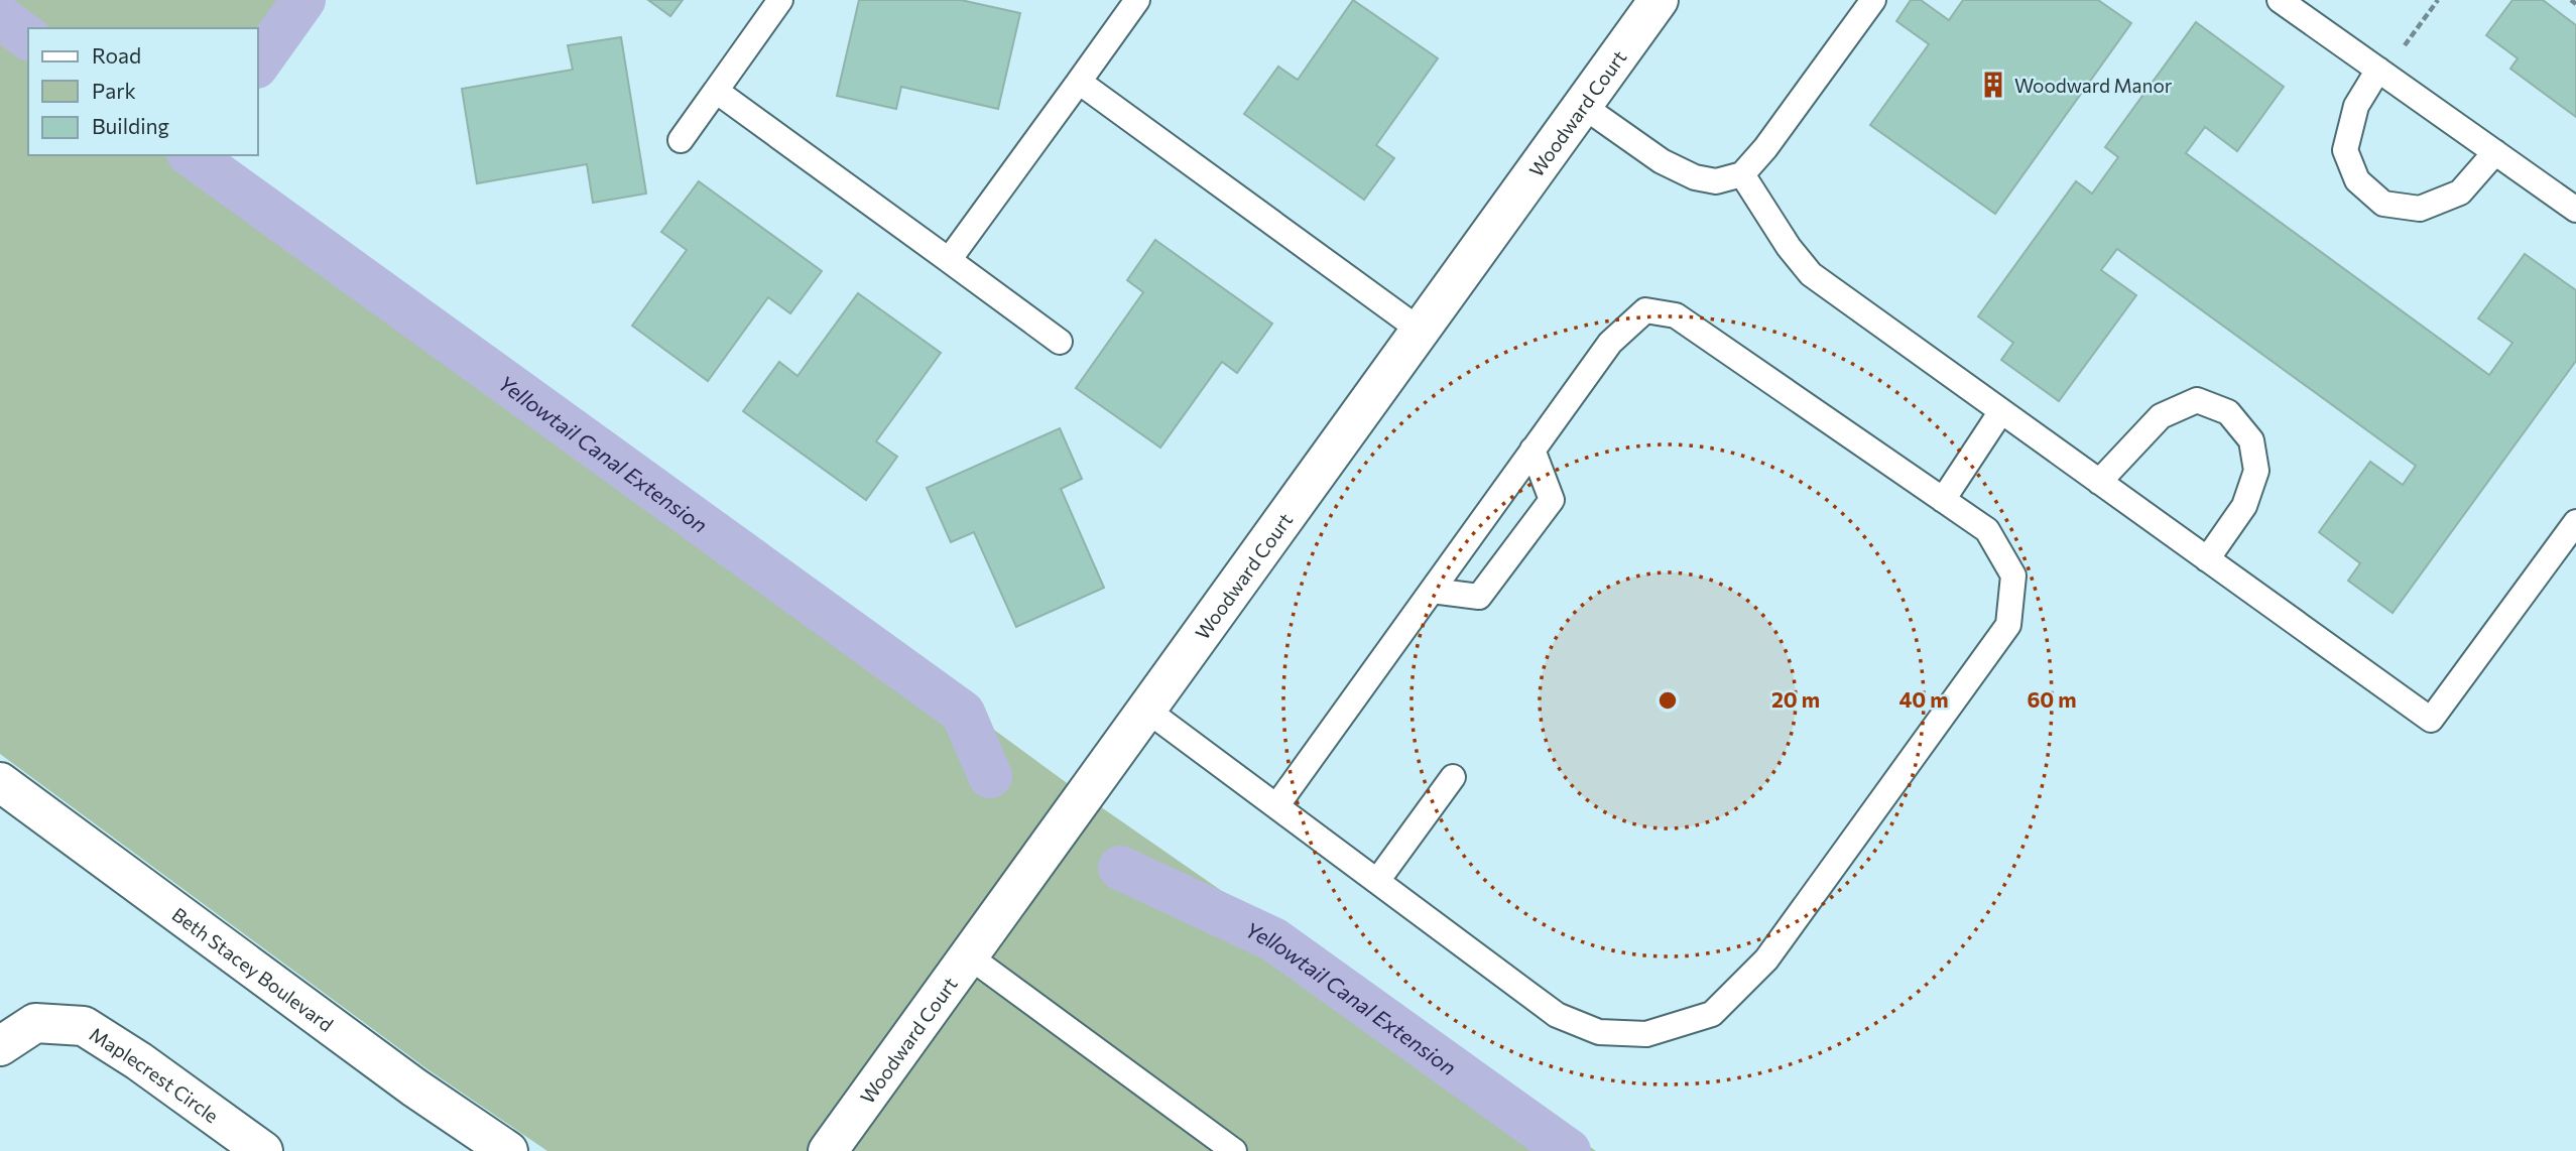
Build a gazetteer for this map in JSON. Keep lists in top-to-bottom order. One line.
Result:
{"streets":{"street":["Woodward Court","Beth Stacey Boulevard","Maplecrest Circle"]},"water":["Yellowtail Canal Extension"],"places":{"building":["Woodward Manor"]},"legend":["Road","Park","Building"],"rings":["20 m","40 m","60 m"]}
